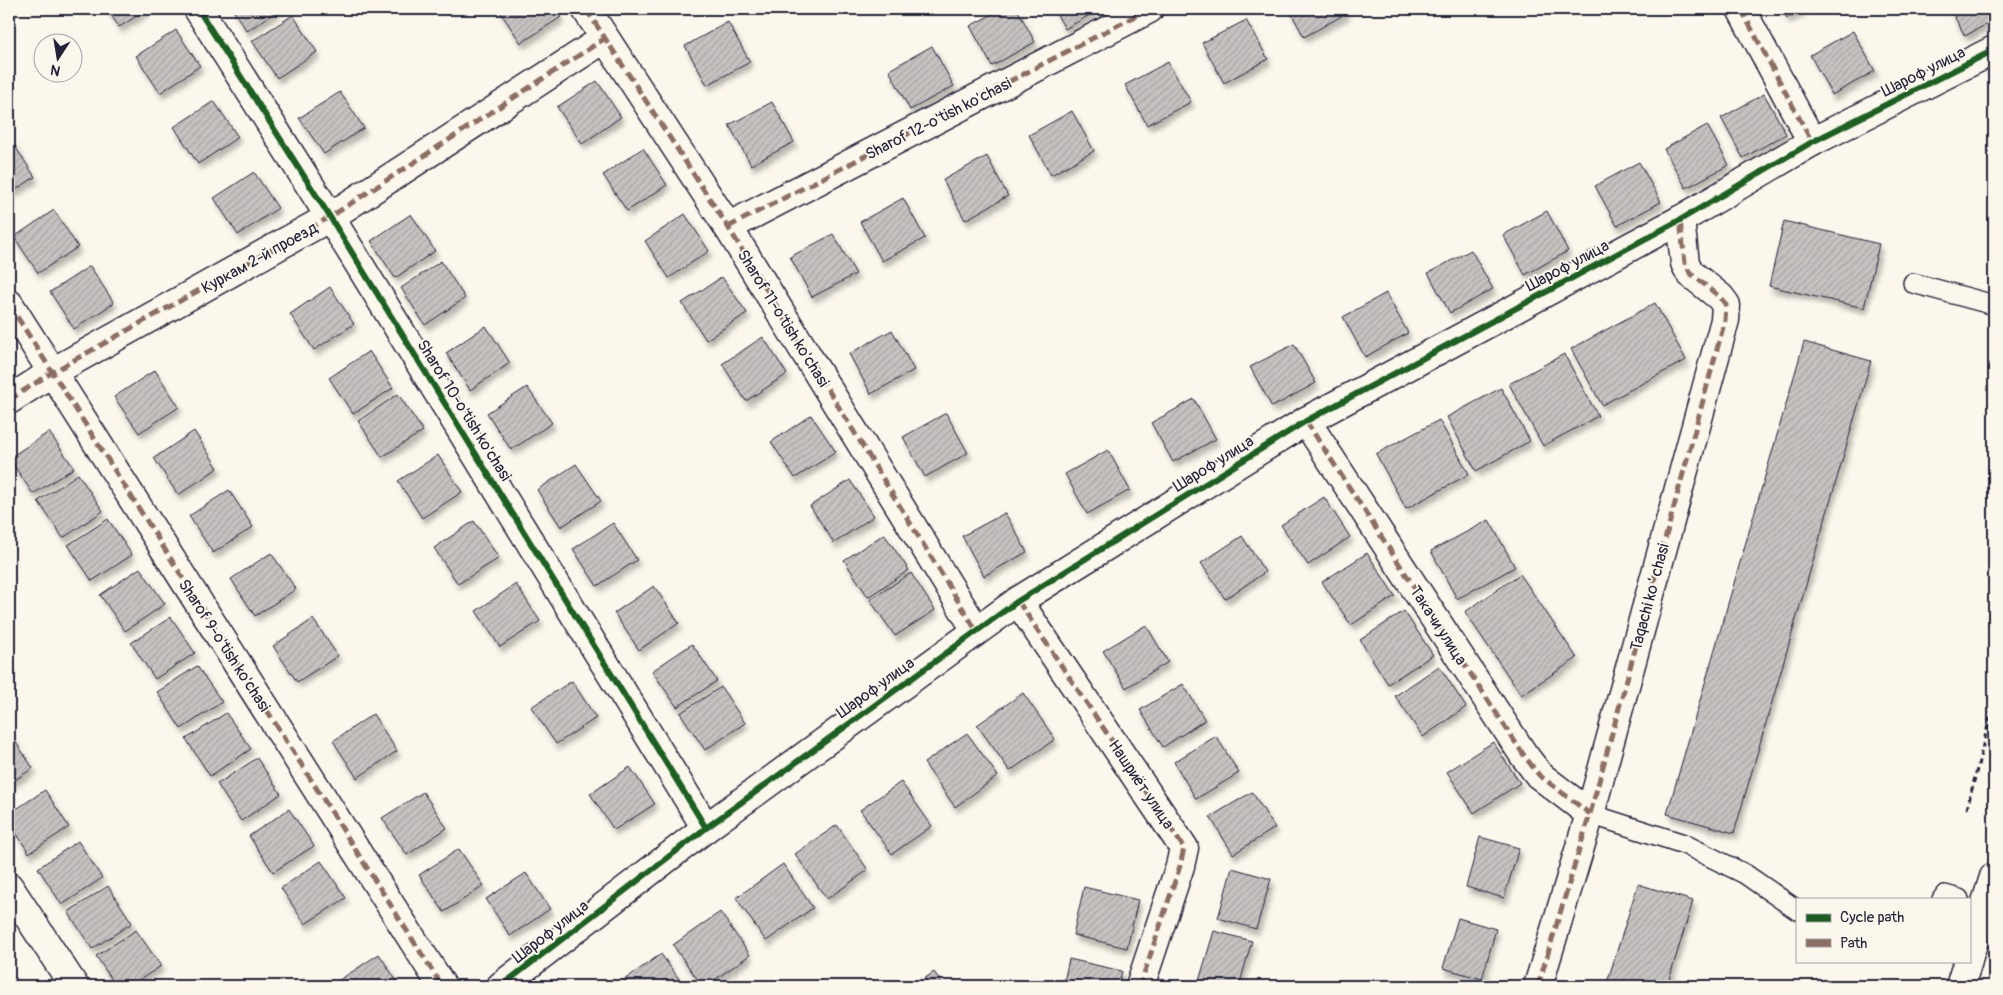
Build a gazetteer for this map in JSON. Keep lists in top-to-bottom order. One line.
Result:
{"streets":{"main road":["Шароф улица","Sharof 12-o'tish ko'chasi","Куркам 2-й проезд","Sharof 11-o'tish ko'chasi","Sharof 10-o'tish ko'chasi","Taqachi koʻchasi","Такачи улица","Sharof 9-o'tish ko'chasi","Нашриёт улица"]},"crossings":[["Шароф улица","Sharof 11-o'tish ko'chasi"],["Шароф улица","Sharof 10-o'tish ko'chasi"],["Шароф улица","Taqachi koʻchasi"],["Шароф улица","Такачи улица"],["Шароф улица","Нашриёт улица"],["Sharof 12-o'tish ko'chasi","Sharof 11-o'tish ko'chasi"],["Куркам 2-й проезд","Sharof 11-o'tish ko'chasi"],["Куркам 2-й проезд","Sharof 10-o'tish ko'chasi"],["Куркам 2-й проезд","Sharof 9-o'tish ko'chasi"],["Taqachi koʻchasi","Такачи улица"]],"legend":["Cycle path","Path"],"north":"bottom"}
